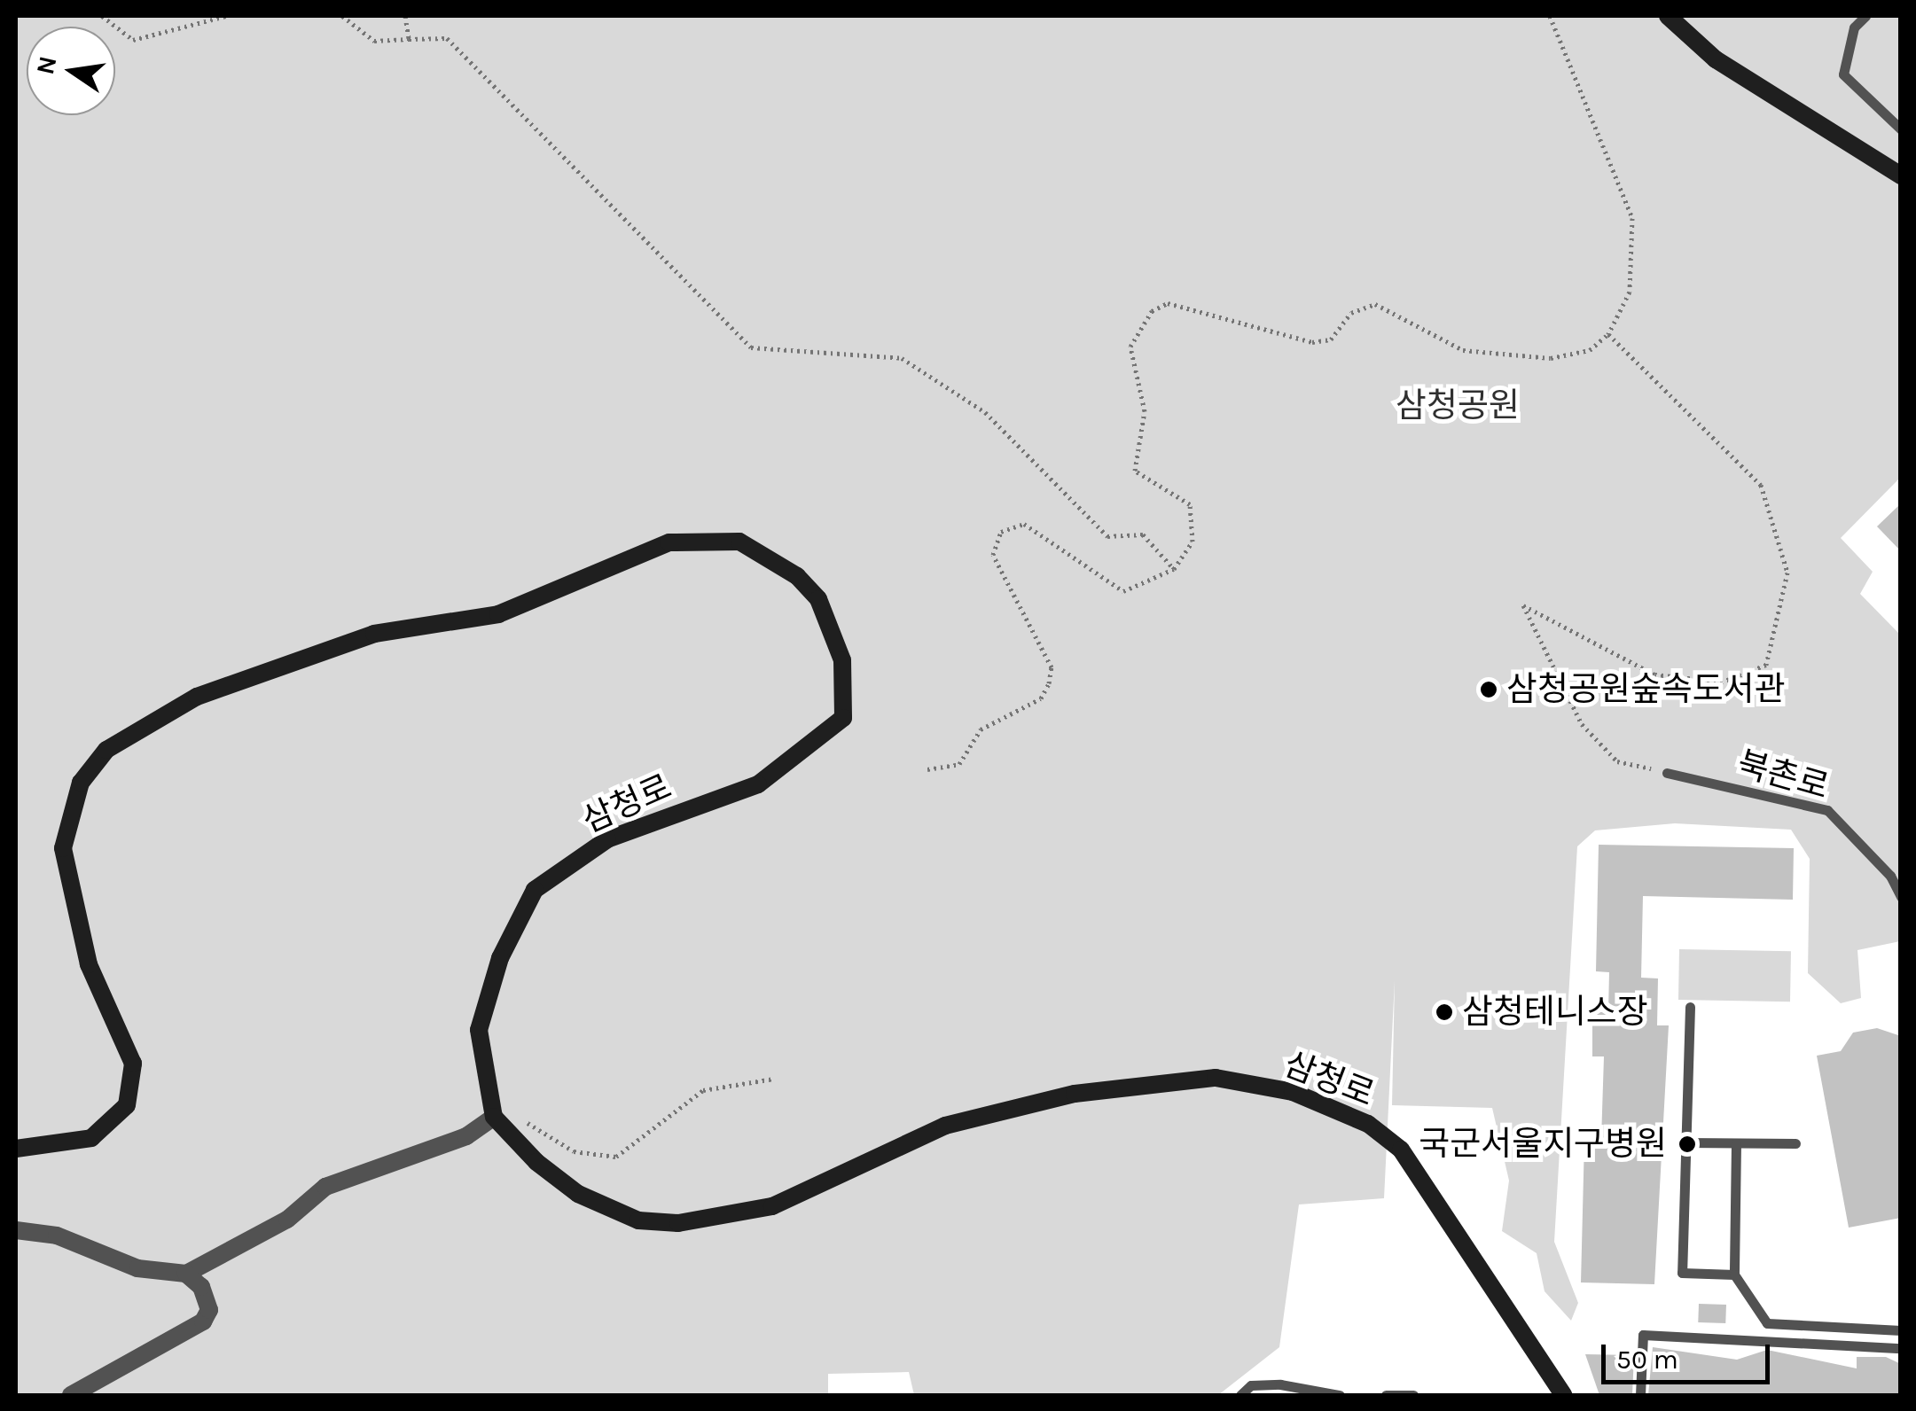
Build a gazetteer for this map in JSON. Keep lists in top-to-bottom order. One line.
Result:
{"streets":{"street":["삼청로"],"lane":["북촌로"]},"parks":["삼청공원"],"places":["삼청공원숲속도서관","삼청테니스장","국군서울지구병원"],"scale_bar":"50 m","north":"left"}
